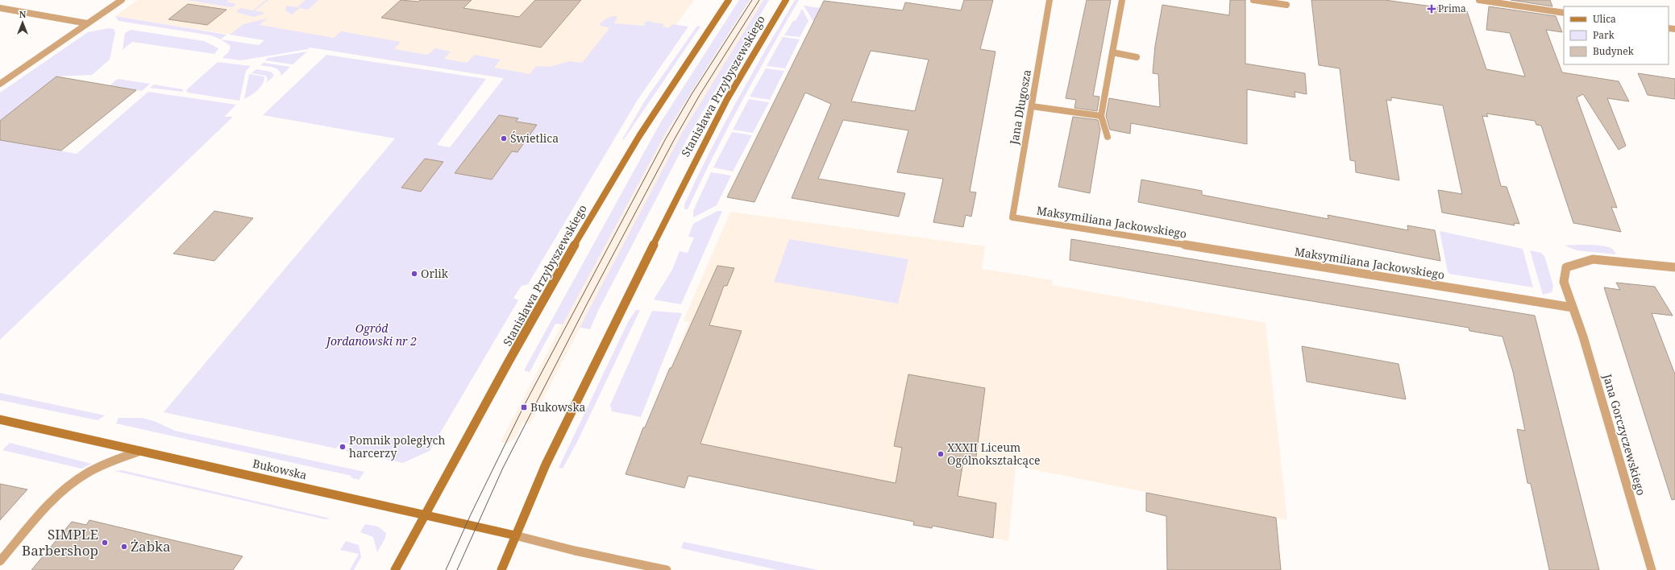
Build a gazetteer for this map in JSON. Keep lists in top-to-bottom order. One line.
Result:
{"streets":{"main road":["Stanisława Przybyszewskiego","Bukowska"],"street":["Jana Długosza","Maksymiliana Jackowskiego","Jana Gorczyczewskiego"]},"crossings":[["Stanisława Przybyszewskiego","Bukowska"],["Jana Długosza","Maksymiliana Jackowskiego"],["Maksymiliana Jackowskiego","Jana Gorczyczewskiego"]],"parks":["Ogród Jordanowski nr 2"],"places":{"health":["Prima"],"other":["Świetlica","Orlik","Pomnik poległych harcerzy","XXXII Liceum Ogólnokształcące","SIMPLE Barbershop","Żabka"],"transit":["Bukowska"]},"legend":["Ulica","Park","Budynek"],"north":"top"}
